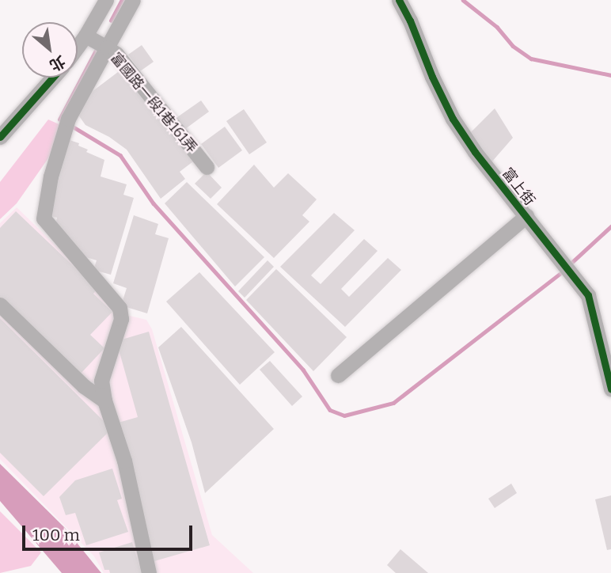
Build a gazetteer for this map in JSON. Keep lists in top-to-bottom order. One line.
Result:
{"streets":{"street":["富國路一段1巷161弄","富上街"]},"scale_bar":"100 m","north":"bottom right"}
